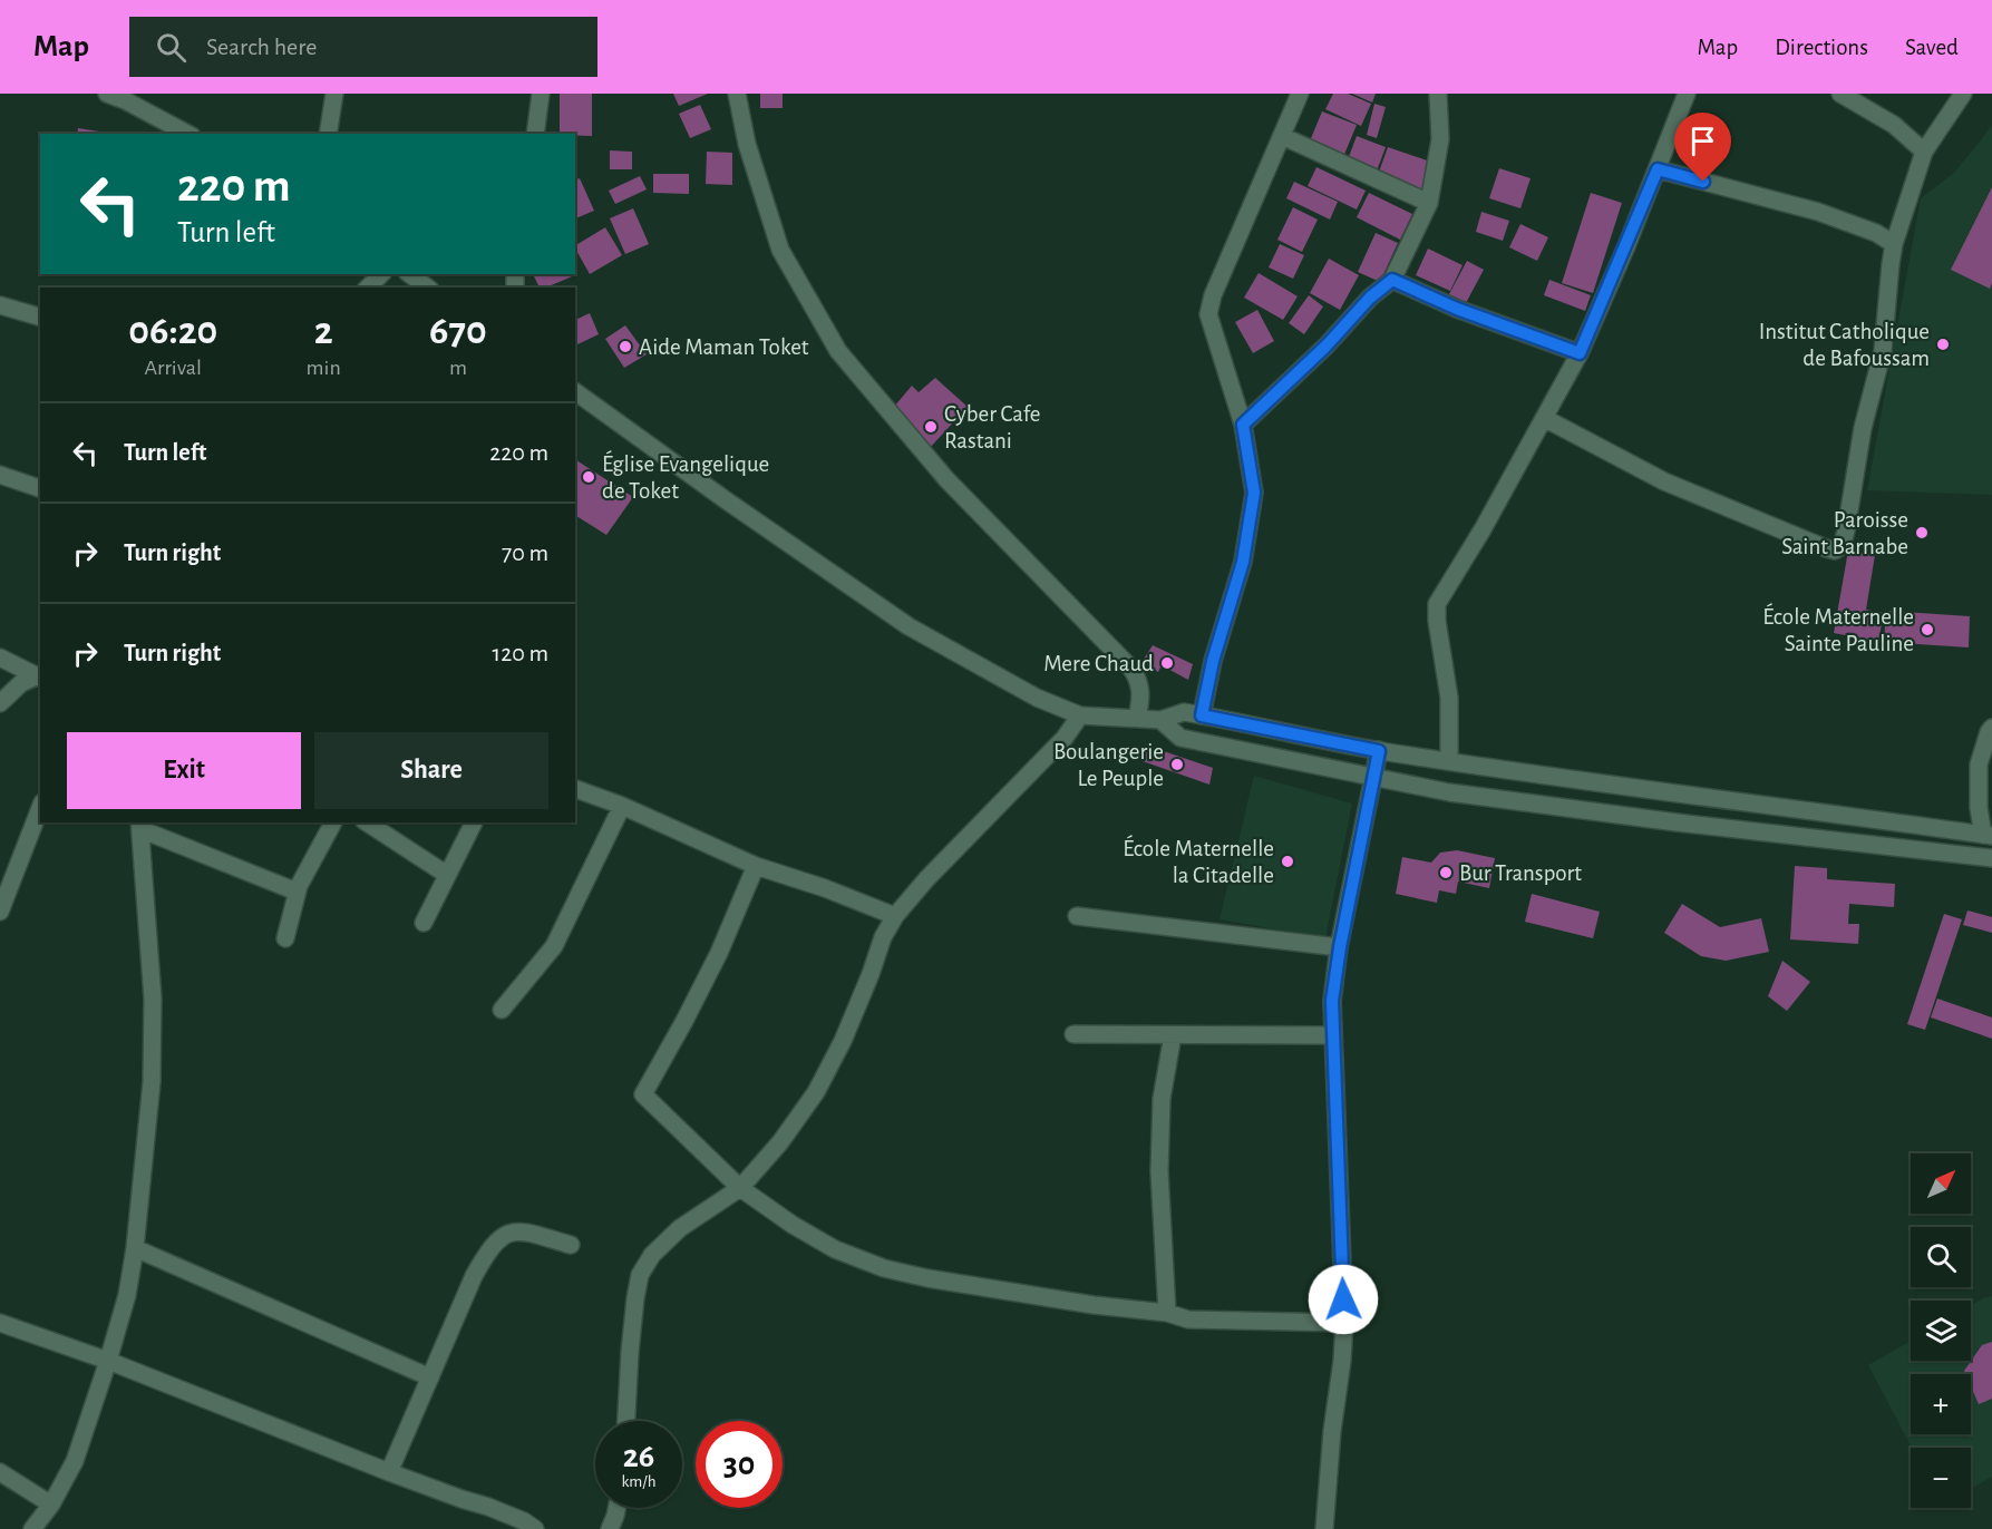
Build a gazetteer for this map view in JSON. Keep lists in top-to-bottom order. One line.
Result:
{"places":["Institut Catholique de Bafoussam","Aide Maman Toket","Cyber Cafe Rastani","Église Evangelique de Toket","Paroisse Saint Barnabe","École Maternelle Sainte Pauline","Mere Chaud","Boulangerie Le Peuple","École Maternelle la Citadelle","Bur Transport"],"north":"top right","page":{"header":"Map","search":"Search here","nav":["Map","Directions","Saved"],"turn":["220 m","Turn left"],"eta":["06:20","Arrival","2","min","670","m"],"list":[{"name":"Turn left","value":"220 m"},{"name":"Turn right","value":"70 m"},{"name":"Turn right","value":"120 m"}],"buttons":["Exit","Share"],"map_buttons":["+","−"],"speed":"26 km/h","limit":"30"}}
